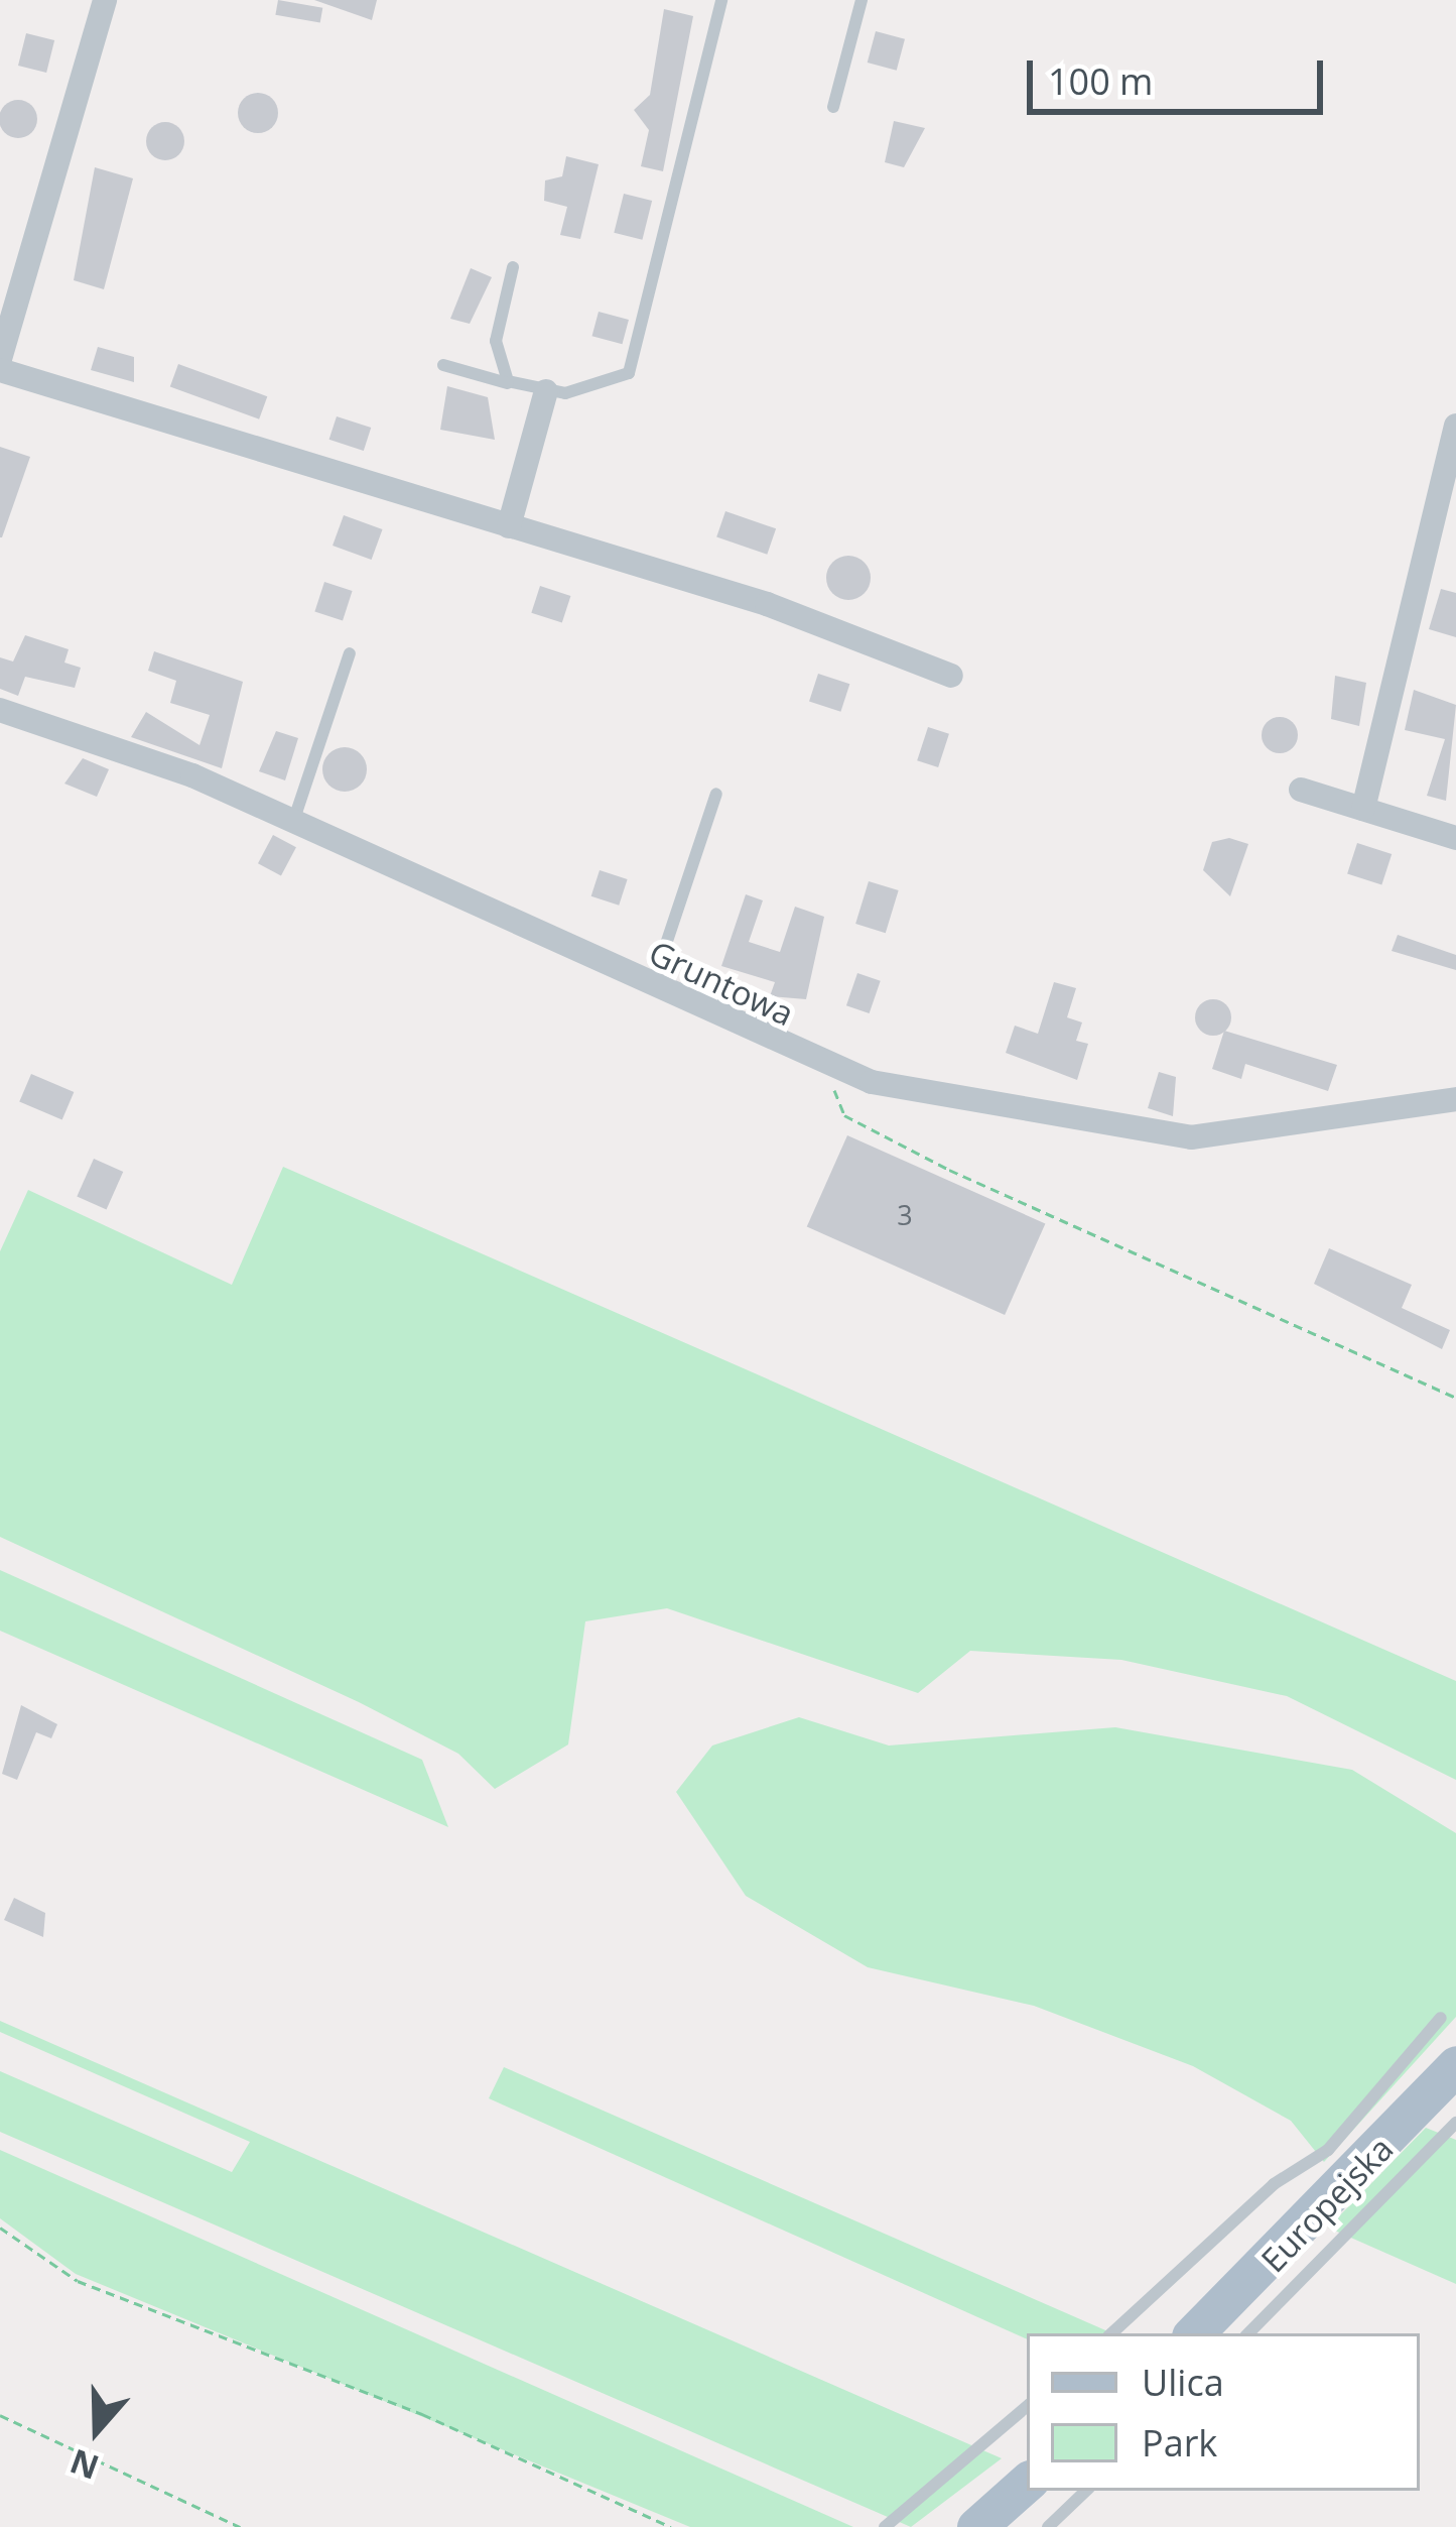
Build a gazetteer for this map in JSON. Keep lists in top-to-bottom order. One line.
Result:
{"streets":{"main road":["Europejska"],"street":["Gruntowa"]},"house_numbers":["3"],"legend":["Ulica","Park"],"scale_bar":"100 m","north":"bottom"}
